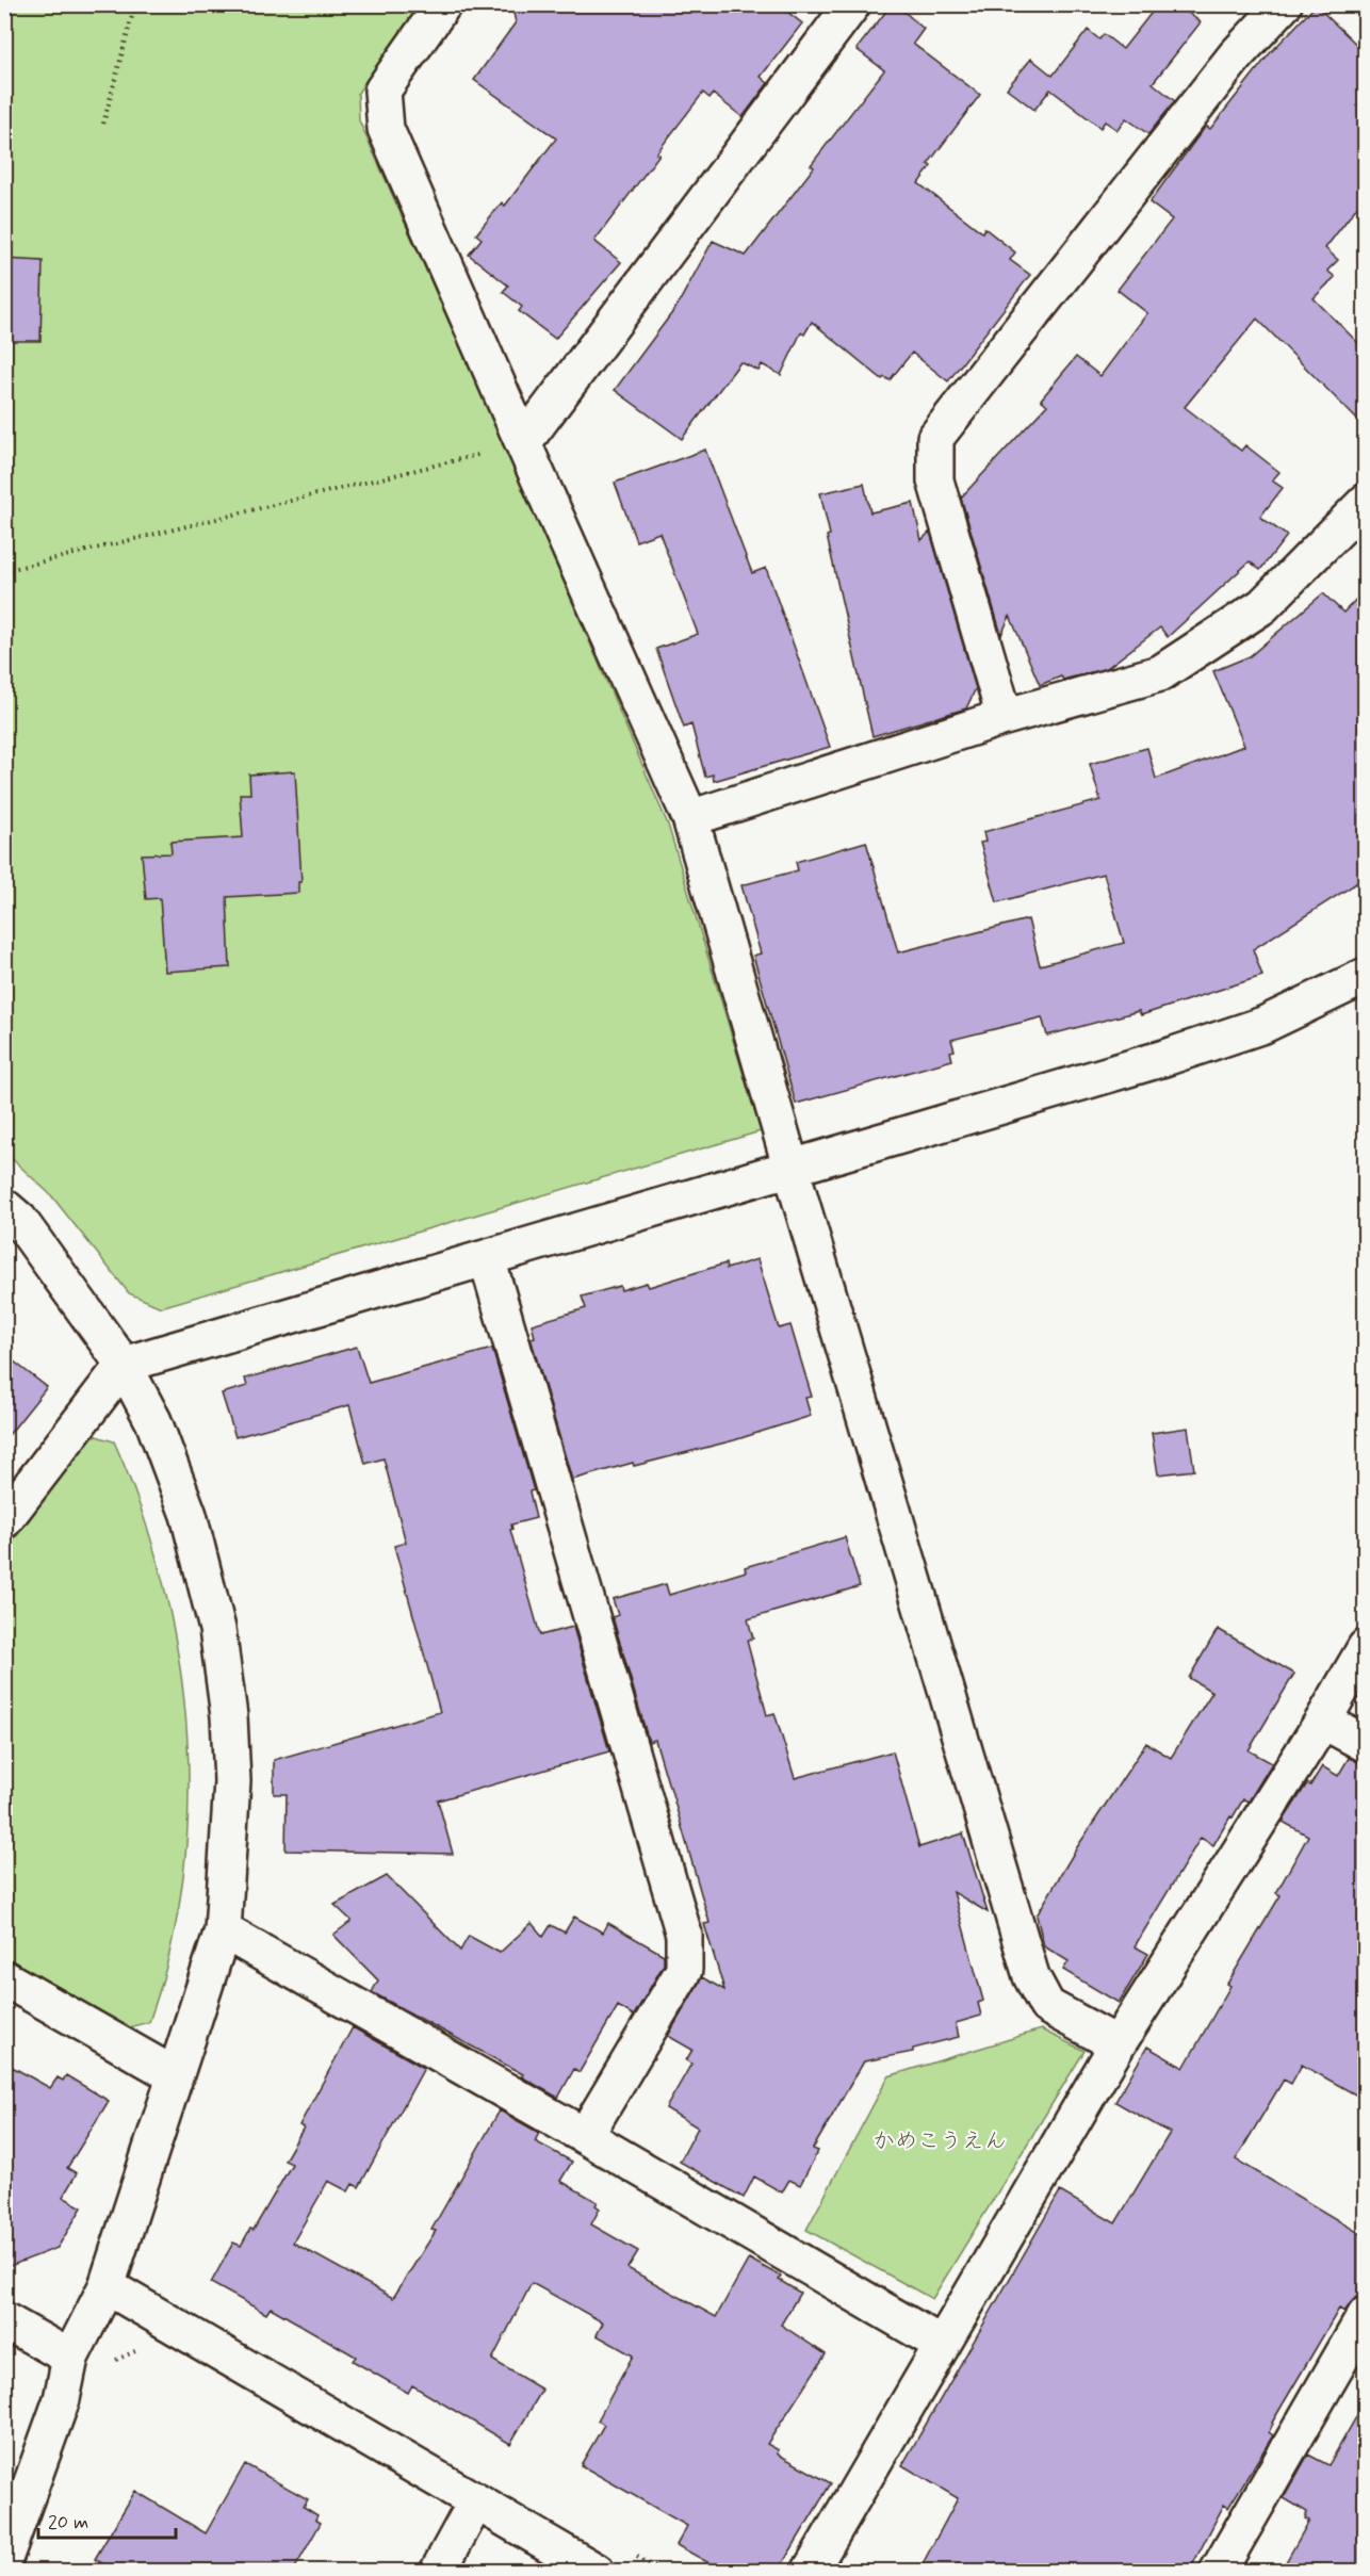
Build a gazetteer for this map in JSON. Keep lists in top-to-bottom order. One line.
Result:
{"parks":["かめこうえん"],"scale_bar":"20 m"}
